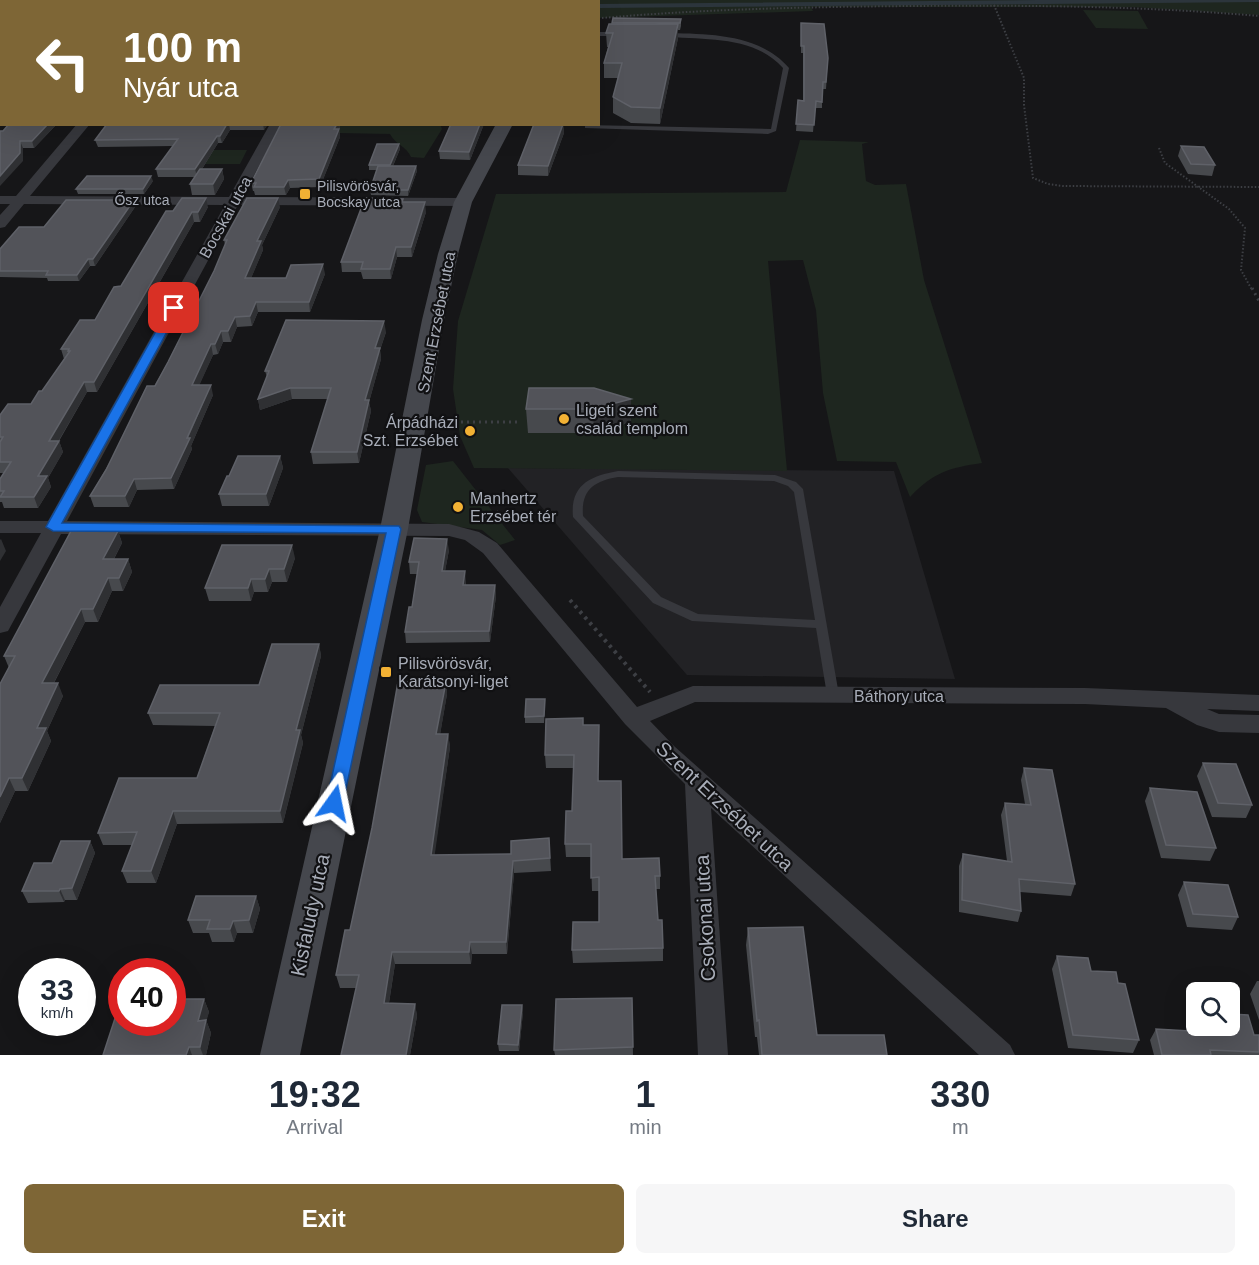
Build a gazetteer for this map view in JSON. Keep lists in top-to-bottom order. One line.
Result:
{"streets":{"street":["Ősz utca","Bocskai utca","Szent Erzsébet utca","Báthory utca","Kisfaludy utca","Csokonai utca"]},"crossings":[["Ősz utca","Bocskai utca"],["Ősz utca","Szent Erzsébet utca"],["Szent Erzsébet utca","Báthory utca"],["Szent Erzsébet utca","Kisfaludy utca"],["Szent Erzsébet utca","Csokonai utca"]],"places":{"transit":["Pilisvörösvár, Bocskay utca","Pilisvörösvár, Karátsonyi-liget"],"other":["Ligeti szent család templom","Árpádházi Szt. Erzsébet","Manhertz Erzsébet tér"]},"page":{"turn":["100 m","Nyár utca"],"speed":"33 km/h","limit":"40","eta":["19:32","Arrival","1","min","330","m"],"buttons":["Exit","Share"]}}
